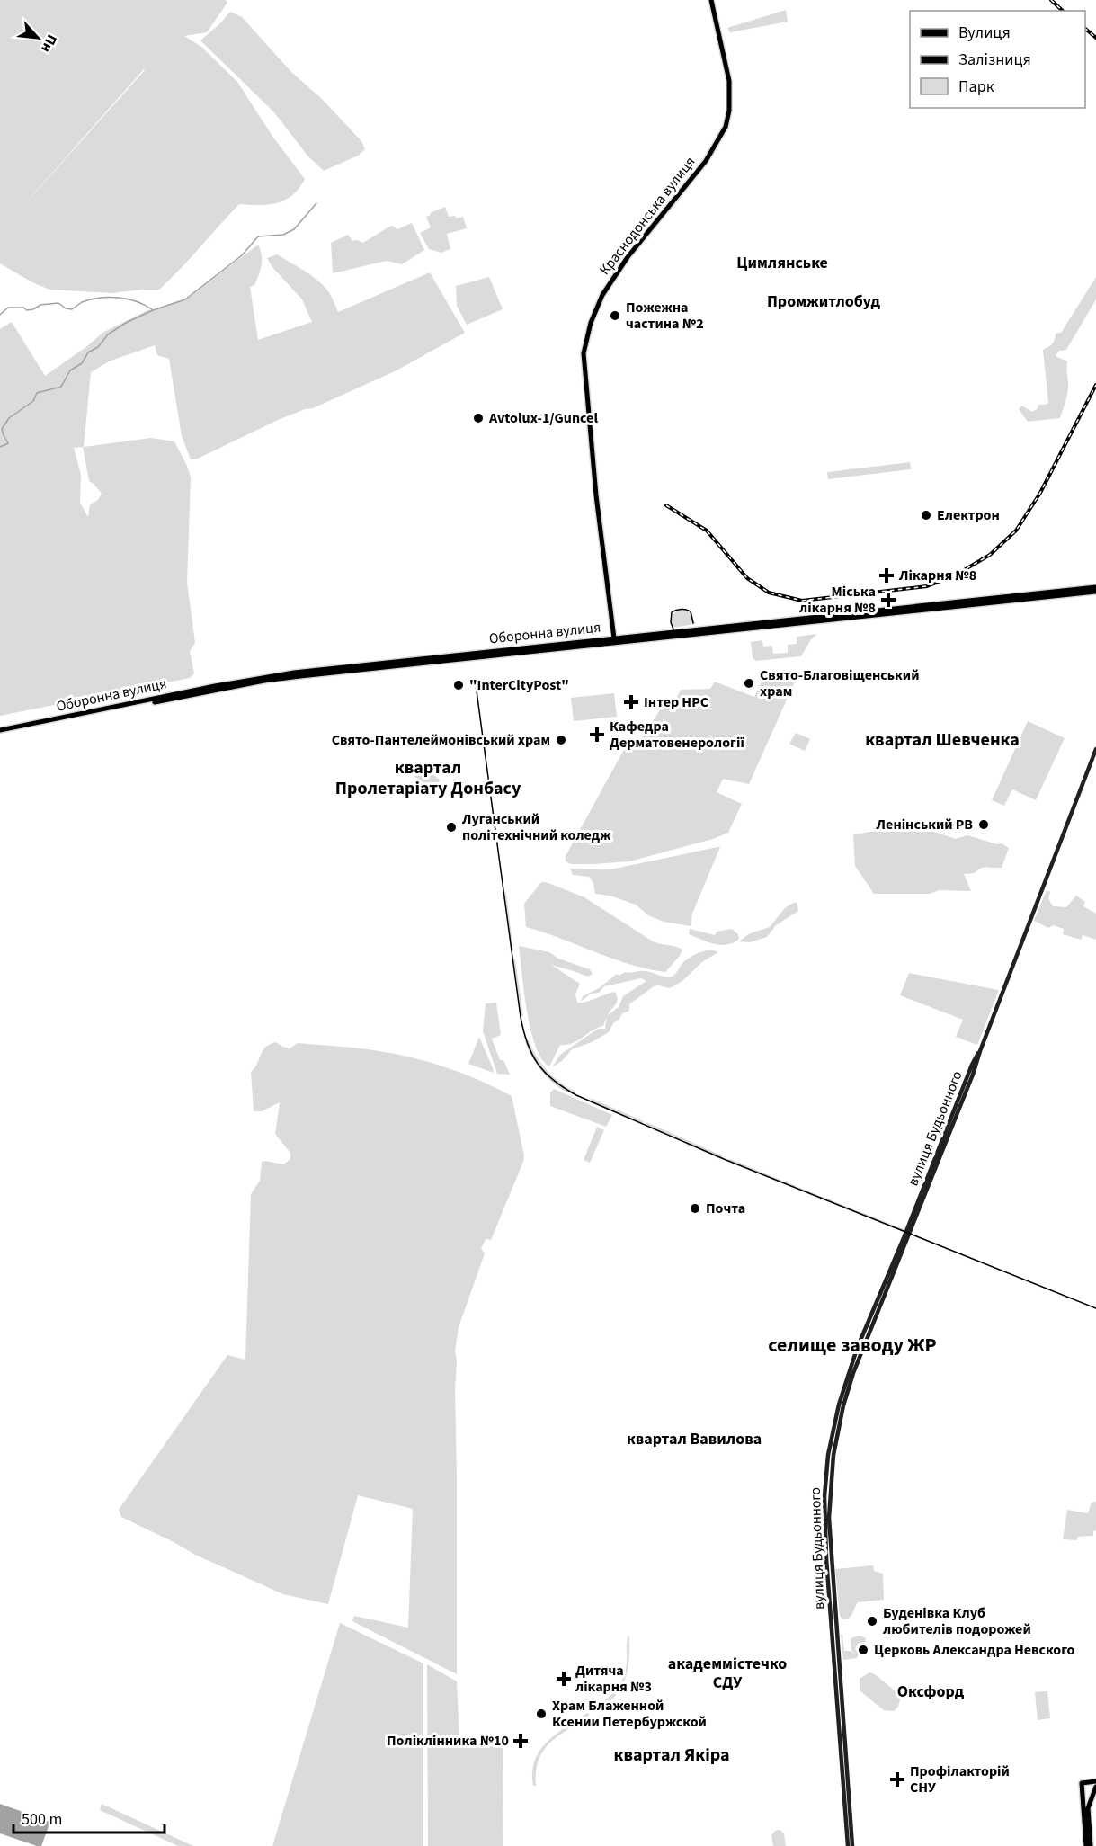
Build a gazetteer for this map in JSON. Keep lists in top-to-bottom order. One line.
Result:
{"streets":{"main road":["Краснодонська вулиця","Оборонна вулиця","вулиця Будьонного"]},"crossings":[["Краснодонська вулиця","Оборонна вулиця"]],"districts":["Цимлянське","Промжитлобуд","квартал Шевченка","квартал Пролетаріату Донбасу","селище заводу ЖР","квартал Вавилова","академмістечко СДУ","Оксфорд","квартал Якіра"],"places":{"other":["Пожежна частина №2","Avtolux-1/Guncel","Електрон","Свято-Благовіщенський храм","\"InterCityPost\"","Свято-Пантелеймонівський храм","Ленінський РВ","Луганський політехнічний коледж","Почта","Буденівка Клуб любителів подорожей","Церковь Александра Невского","Храм Блаженной Ксении Петербуржской"],"health":["Лікарня №8","Міська лікарня №8","Інтер НРС","Кафедра Дерматовенерології","Дитяча лікарня №3","Поліклінника №10","Профілакторій СНУ"]},"legend":["Вулиця","Залізниця","Парк"],"scale_bar":"500 m","north":"bottom right"}
